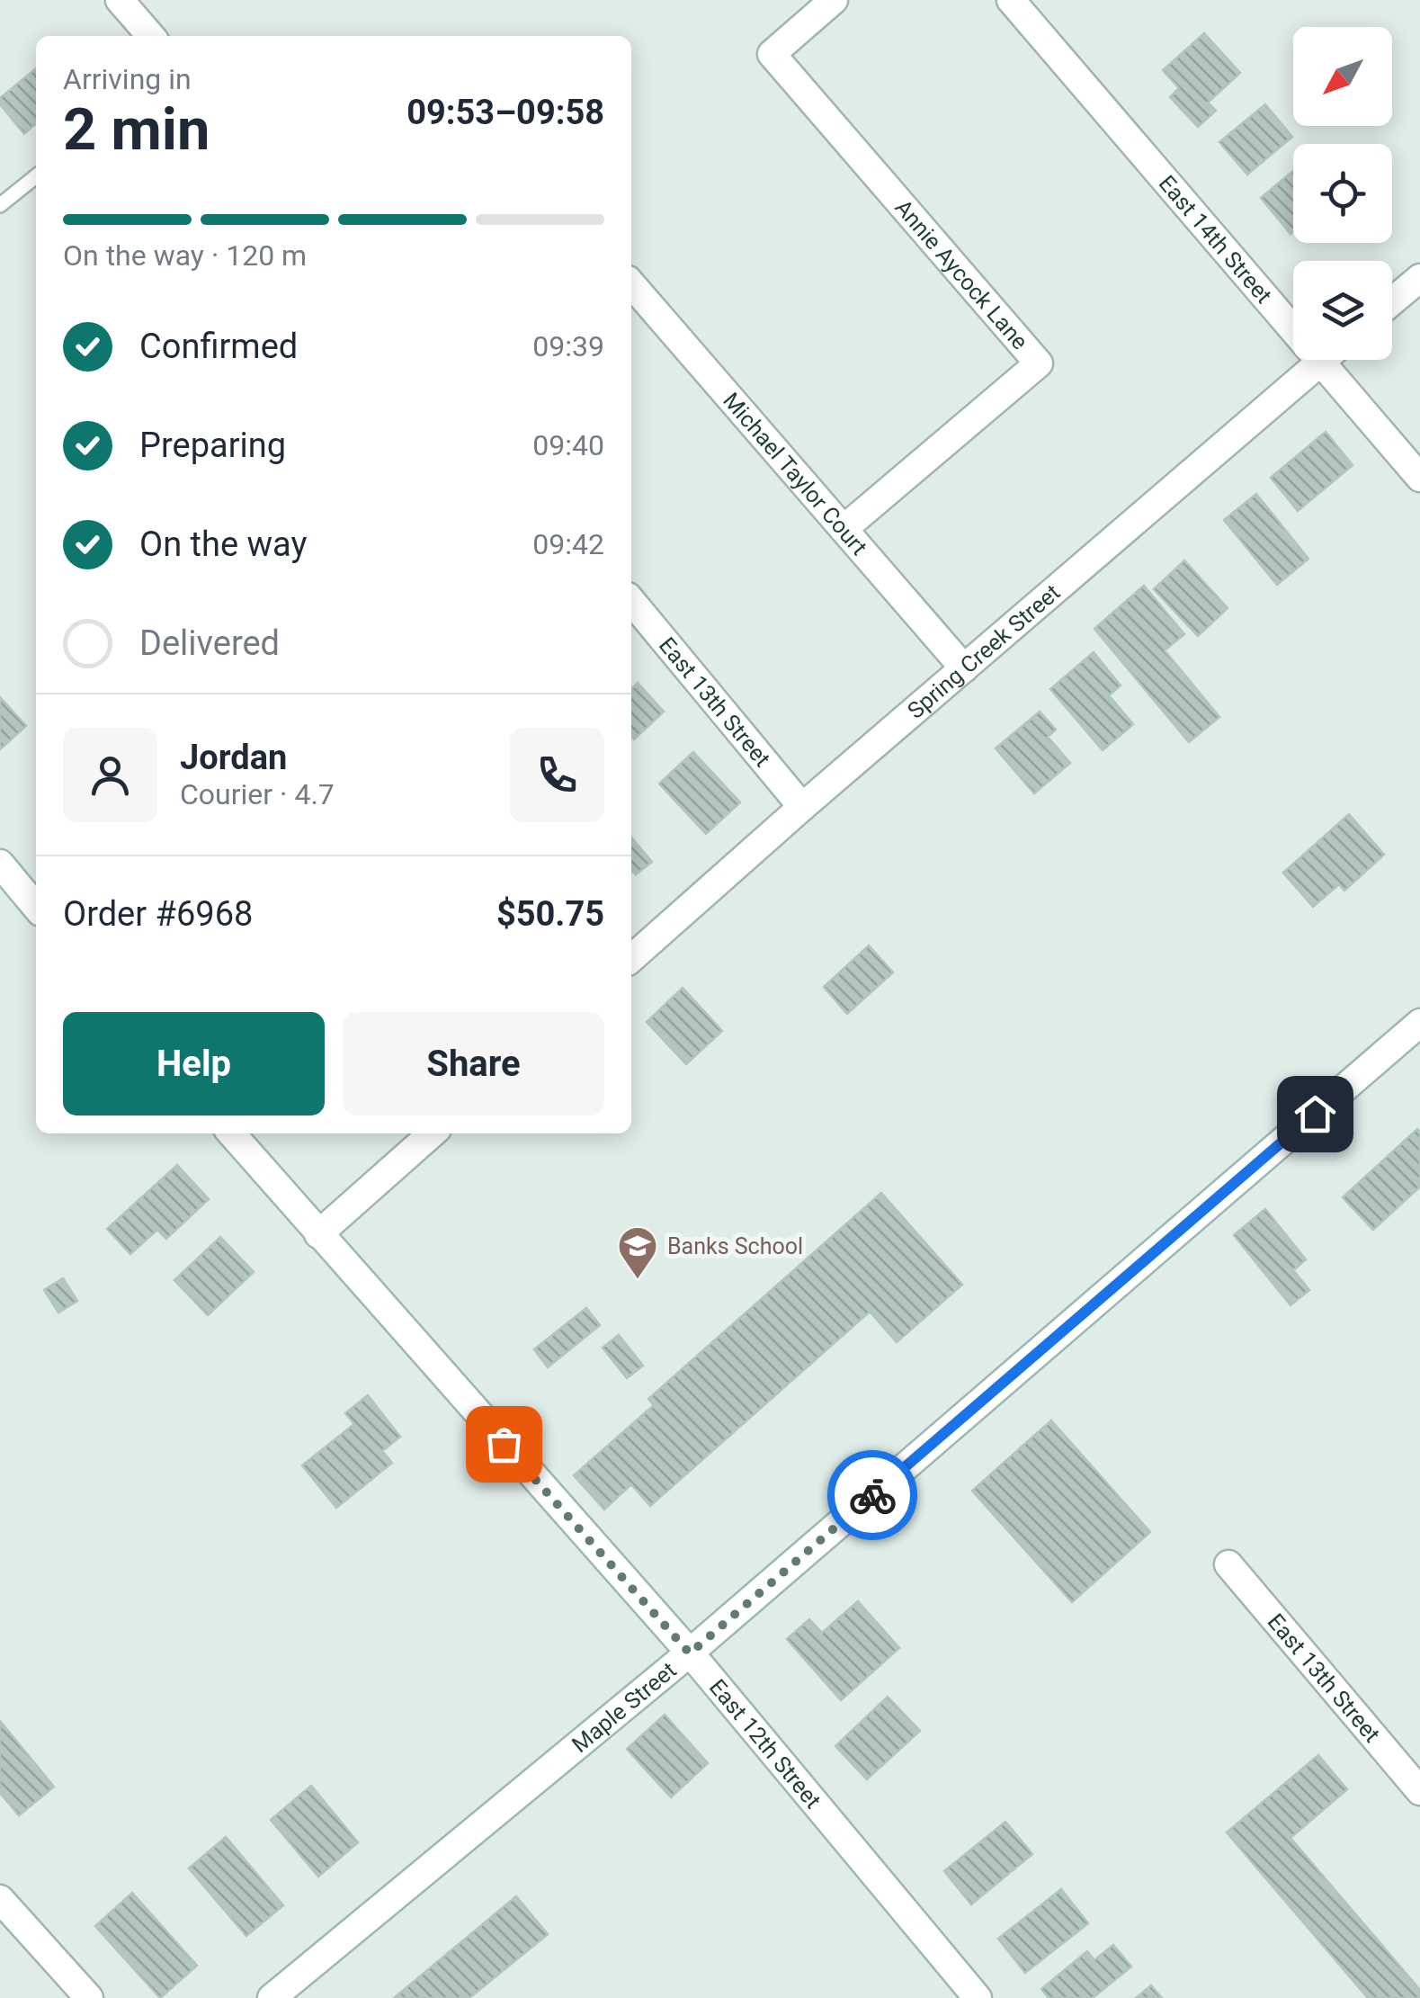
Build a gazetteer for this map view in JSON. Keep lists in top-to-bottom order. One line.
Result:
{"streets":{"street":["East 14th Street","Annie Aycock Lane","Michael Taylor Court","Spring Creek Street","East 13th Street","Maple Street","East 12th Street"]},"crossings":[["East 14th Street","Spring Creek Street"],["Annie Aycock Lane","Michael Taylor Court"],["Michael Taylor Court","Spring Creek Street"],["Spring Creek Street","East 13th Street"],["Maple Street","East 12th Street"]],"places":{"school or university":["Banks School"]},"north":"bottom left","page":{"heading":["2 min","Arriving in","09:53–09:58"],"panel":["Jordan","Courier · 4.7","Order #6968","$50.75"],"bar":"On the way · 120 m","list":[["Confirmed","09:39"],["Preparing","09:40"],["On the way","09:42"],"Delivered"],"buttons":["Help","Share"]}}
